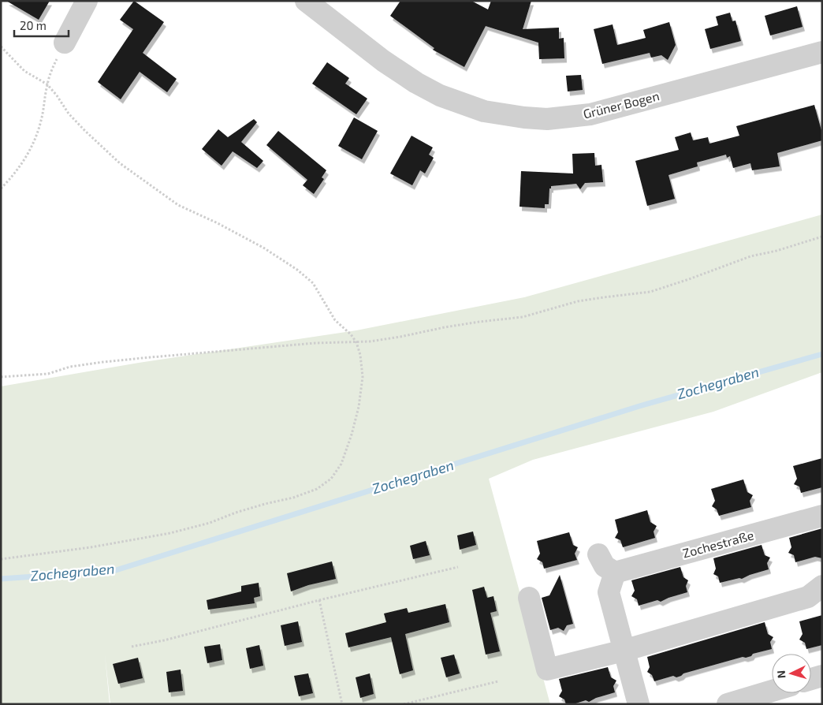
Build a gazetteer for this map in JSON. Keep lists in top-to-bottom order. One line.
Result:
{"streets":{"street":["Grüner Bogen","Zochestraße"]},"water":["Zochegraben"],"scale_bar":"20 m","north":"left"}
